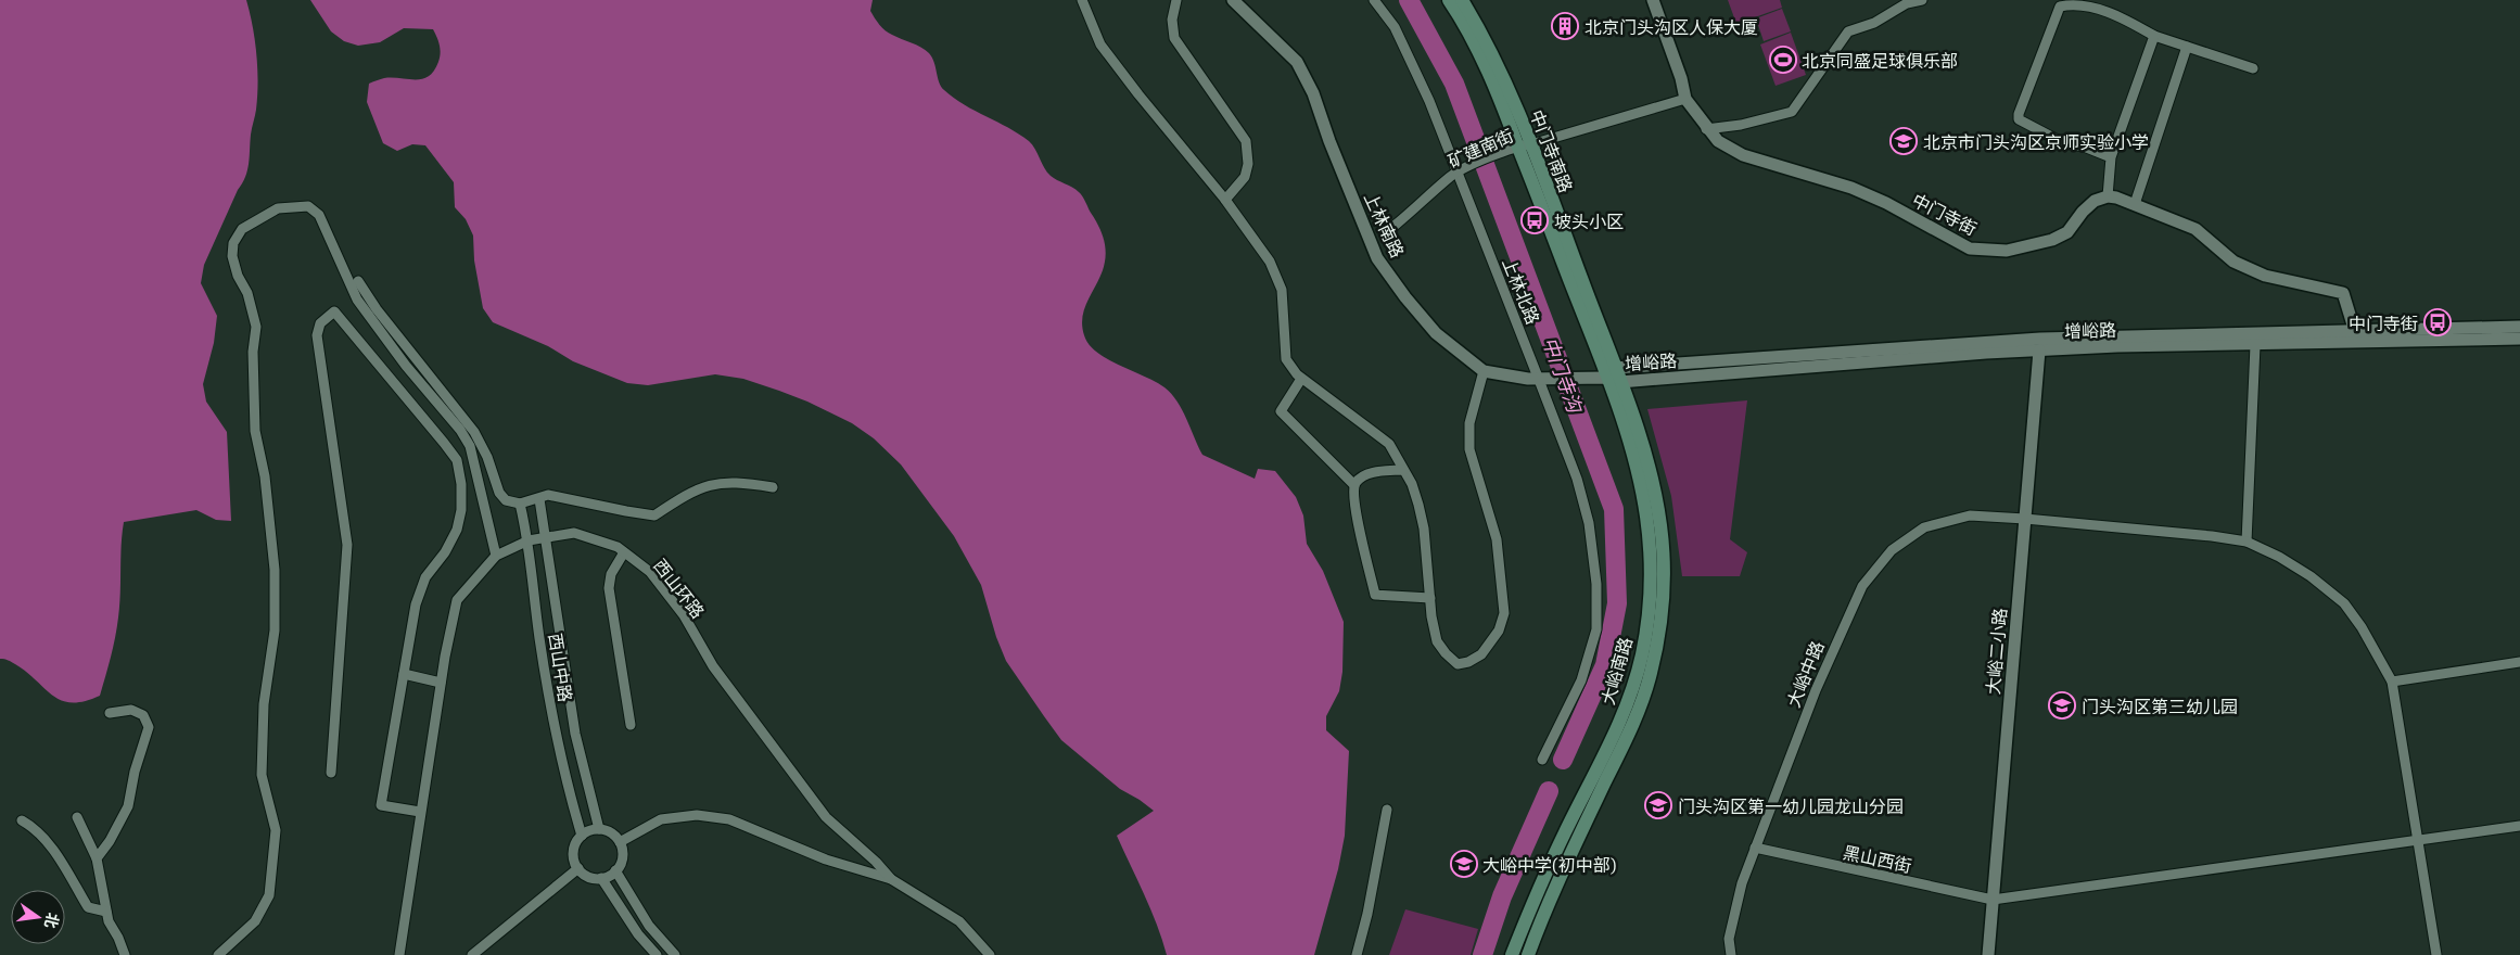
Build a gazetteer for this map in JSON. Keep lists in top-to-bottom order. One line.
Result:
{"streets":{"main road":["中门寺南路","大峪南路"],"street":["矿建南街","中门寺街","上林南路","上林北路","增峪路","西山环路","大峪二小路","西山中路","大峪中路","黑山西街"]},"crossings":[["矿建南街","中门寺南路"],["矿建南街","中门寺街"],["矿建南街","上林北路"],["中门寺南路","上林南路"],["中门寺南路","增峪路"],["中门寺南路","大峪南路"],["上林南路","上林北路"],["上林南路","增峪路"],["上林南路","大峪南路"],["增峪路","大峪二小路"],["增峪路","大峪南路"],["西山环路","西山中路"],["大峪二小路","大峪中路"],["大峪二小路","黑山西街"],["大峪中路","黑山西街"]],"water":["中门寺沟"],"places":{"building":["北京门头沟区人保大厦"],"sports":["北京同盛足球俱乐部"],"school or university":["北京市门头沟区京师实验小学","门头沟区第三幼儿园","门头沟区第一幼儿园龙山分园","大峪中学(初中部)"],"bus stop":["坡头小区","中门寺街"]},"north":"right"}
